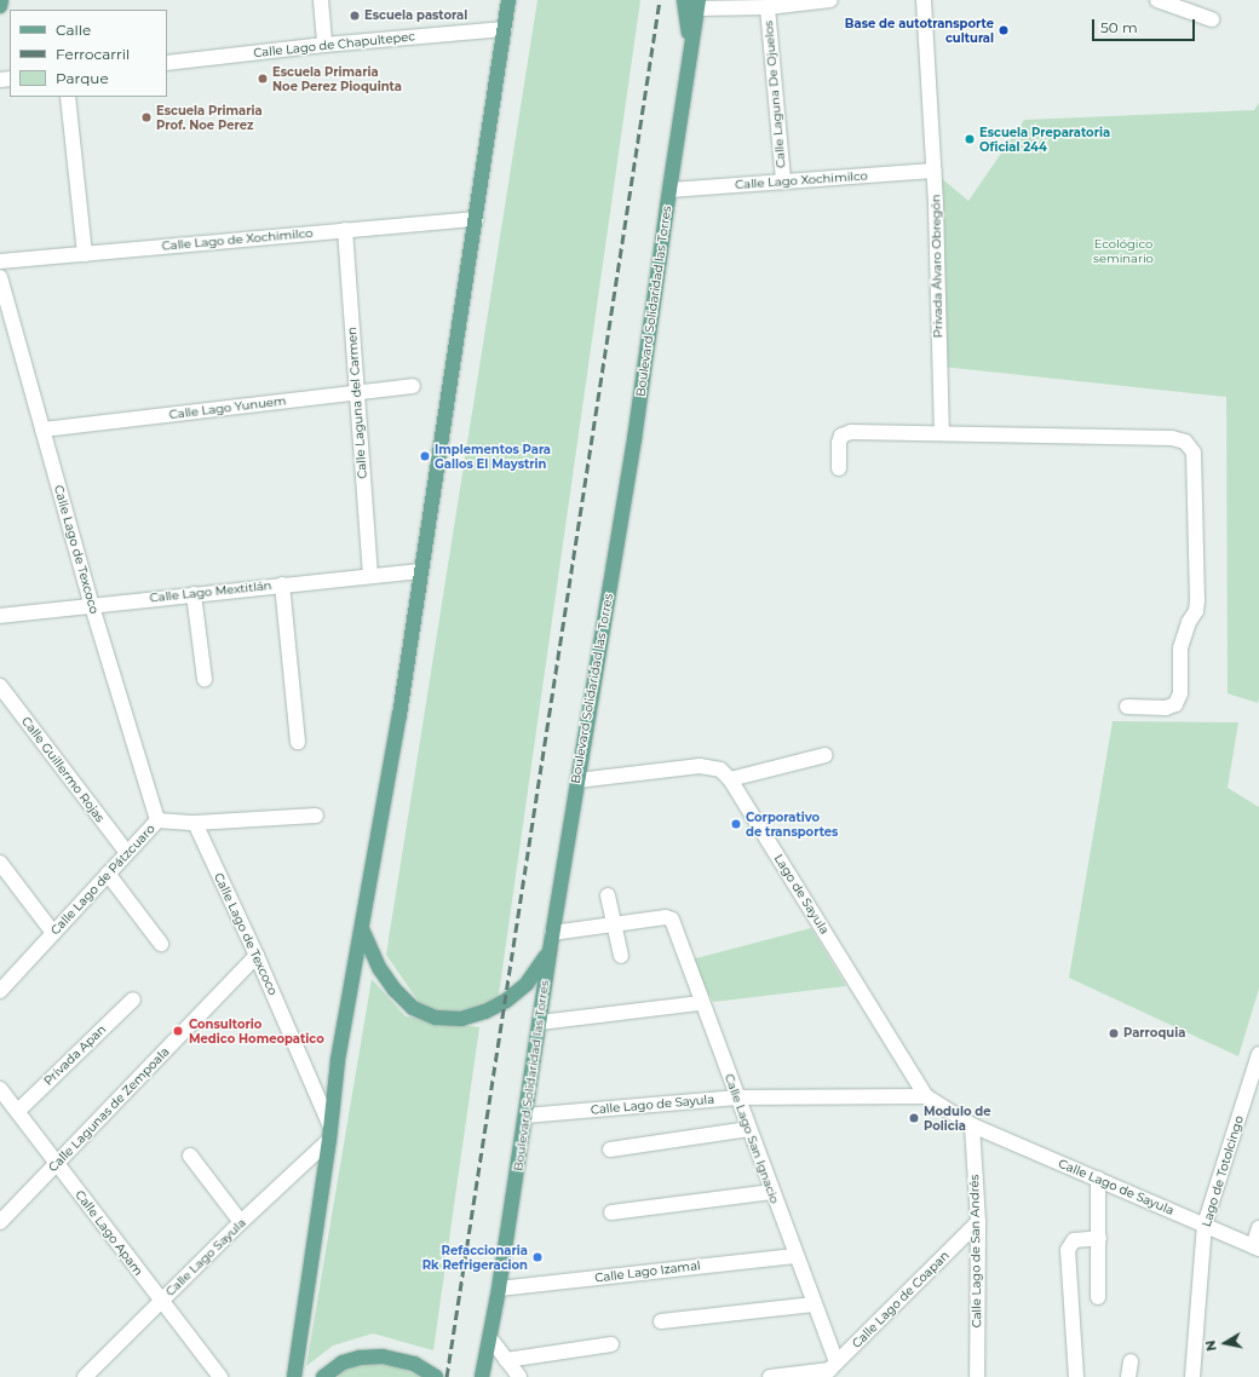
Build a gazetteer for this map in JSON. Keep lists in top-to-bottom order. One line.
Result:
{"streets":{"main road":["Boulevard Solidaridad las Torres"],"street":["Calle Lago de Chapultepec","Calle Laguna De Ojuelos","Calle Lago Xochimilco","Calle Lago de Xochimilco","Privada Álvaro Obregón","Calle Laguna del Carmen","Calle Lago Yunuem","Calle Lago de Texcoco","Calle Lago Mextitlán","Calle Guillermo Rojas","Calle Lago de Pátzcuaro","Lago de Sayula","Privada Apan","Calle Lago de Sayula","Calle Lagunas de Zempoala","Calle Lago San Ignacio","Lago de Totolcingo","Calle Lago Apam","Calle Lago de San Andrés","Calle Lago Sayula","Calle Lago Izamal","Calle Lago de Coapan"]},"crossings":[["Calle Laguna De Ojuelos","Calle Lago Xochimilco"],["Calle Lago Xochimilco","Privada Álvaro Obregón"],["Calle Lago Xochimilco","Boulevard Solidaridad las Torres"],["Calle Lago de Xochimilco","Calle Laguna del Carmen"],["Boulevard Solidaridad las Torres","Lago de Sayula"],["Boulevard Solidaridad las Torres","Calle Lago de Sayula"],["Boulevard Solidaridad las Torres","Calle Lago Izamal"],["Calle Laguna del Carmen","Calle Lago Yunuem"],["Calle Laguna del Carmen","Calle Lago Mextitlán"],["Calle Lago Yunuem","Calle Lago de Texcoco"],["Calle Lago de Texcoco","Calle Lago Mextitlán"],["Calle Lago de Texcoco","Calle Lago de Pátzcuaro"],["Calle Lago de Texcoco","Calle Lagunas de Zempoala"],["Calle Lago de Texcoco","Calle Lago Sayula"],["Calle Guillermo Rojas","Calle Lago de Pátzcuaro"],["Lago de Sayula","Calle Lago de Sayula"],["Lago de Sayula","Calle Lago de San Andrés"],["Privada Apan","Calle Lago Apam"],["Calle Lago de Sayula","Calle Lago San Ignacio"],["Calle Lago de Sayula","Lago de Totolcingo"],["Calle Lago de Sayula","Calle Lago de San Andrés"],["Calle Lagunas de Zempoala","Calle Lago Apam"],["Calle Lago San Ignacio","Calle Lago Izamal"],["Calle Lago San Ignacio","Calle Lago de Coapan"],["Calle Lago Apam","Calle Lago Sayula"],["Calle Lago de San Andrés","Calle Lago de Coapan"]],"parks":["Ecológico seminario"],"places":["Escuela pastoral","Base de autotransporte cultural","Escuela Primaria Noe Perez Pioquinta","Escuela Primaria Prof. Noe Perez","Escuela Preparatoria Oficial 244","Implementos Para Gallos El Maystrin","Corporativo de transportes","Consultorio Medico Homeopatico","Parroquia","Modulo de Policia","Refaccionaria Rk Refrigeracion"],"legend":["Calle","Ferrocarril","Parque"],"scale_bar":"50 m","north":"left"}
